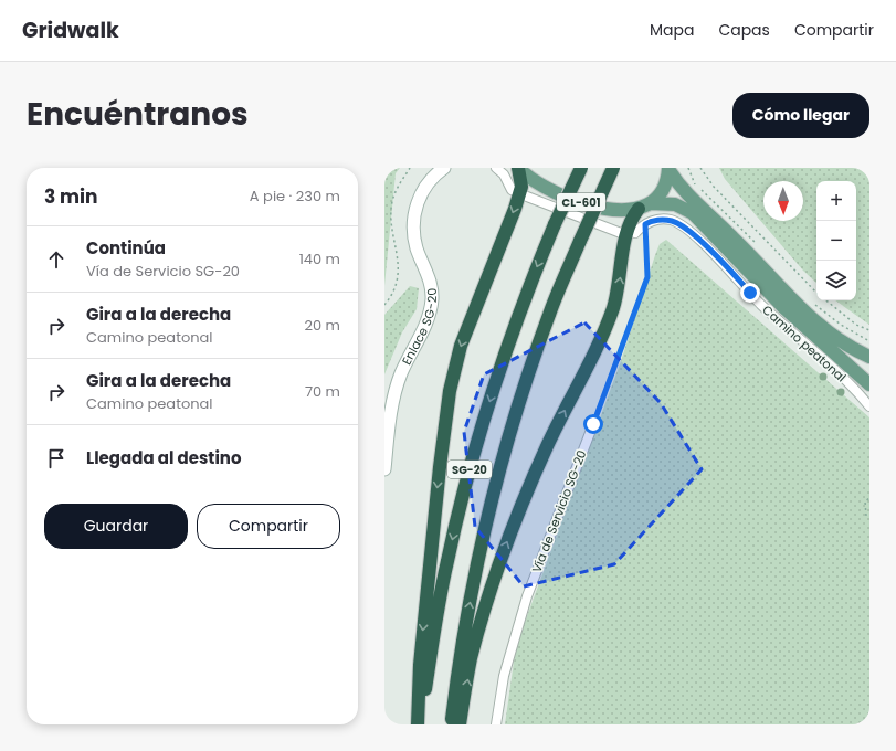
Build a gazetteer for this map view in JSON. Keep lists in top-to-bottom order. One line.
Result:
{"streets":{"highway":["SG-20"],"main road":["CL-601"],"street":["Enlace SG-20","Camino peatonal","Vía de Servicio SG-20"]},"north":"bottom","page":{"header":"Gridwalk","nav":["Mapa","Capas","Compartir"],"title":"Encuéntranos","buttons":["Cómo llegar",["Guardar","Compartir"]],"heading":["3 min","A pie · 230 m"],"map_buttons":["+","−"],"list":[["Continúa","Vía de Servicio SG-20","140 m"],["Gira a la derecha","Camino peatonal","20 m"],["Gira a la derecha","Camino peatonal","70 m"],"Llegada al destino"]}}
